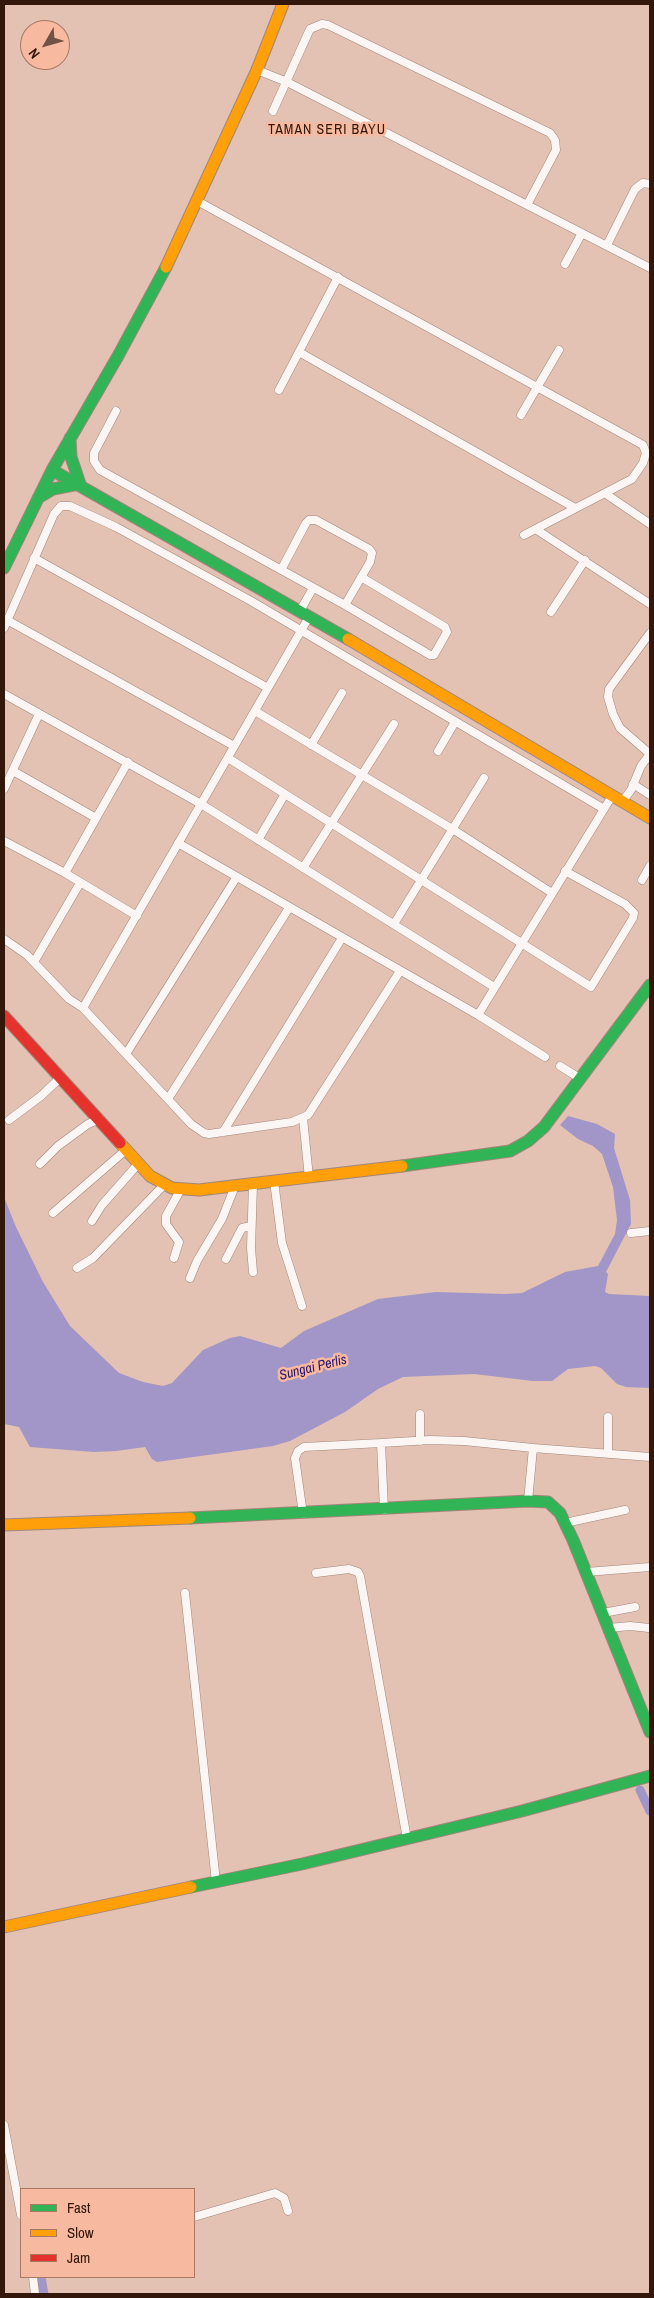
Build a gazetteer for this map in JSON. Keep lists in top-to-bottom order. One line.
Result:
{"districts":["TAMAN SERI BAYU"],"water":["Sungai Perlis"],"legend":["Fast","Slow","Jam"],"north":"bottom left"}
